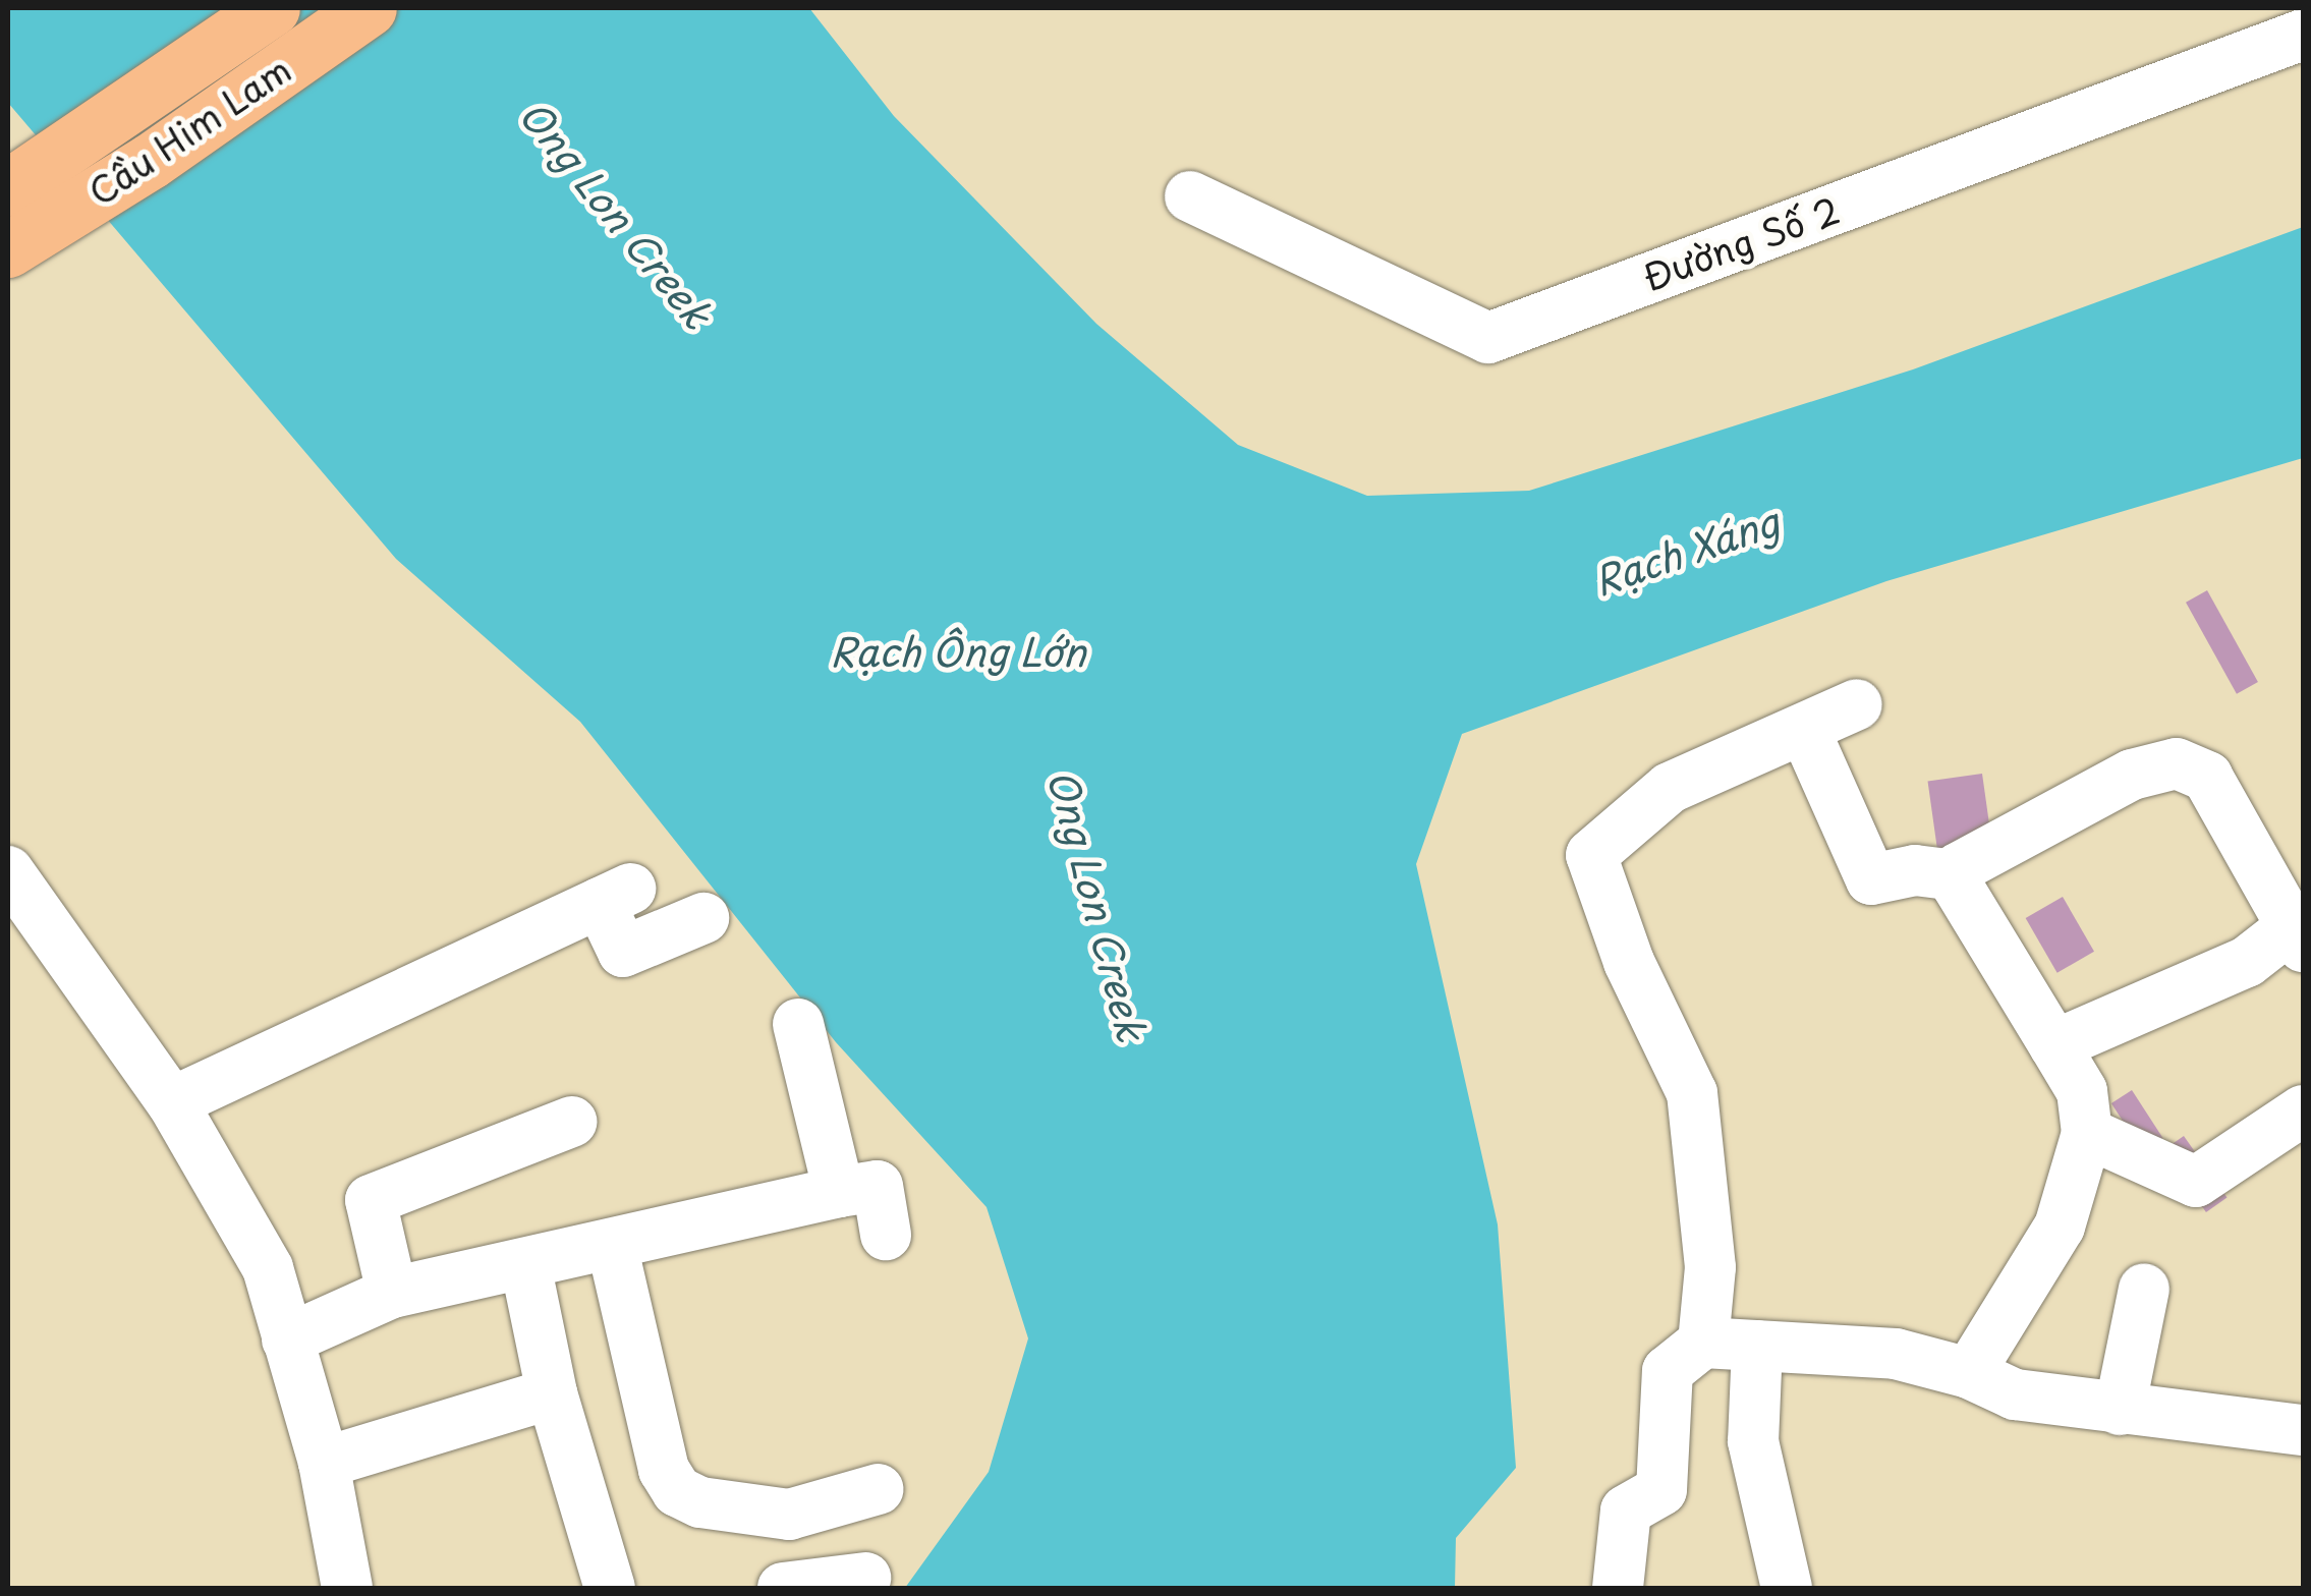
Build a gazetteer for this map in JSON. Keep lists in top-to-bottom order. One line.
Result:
{"streets":{"main road":["Cầu Him Lam"],"street":["Đường Số 2"]},"water":["Ong Lon Creek","Rạch Xáng","Rạch Ông Lớn"]}
